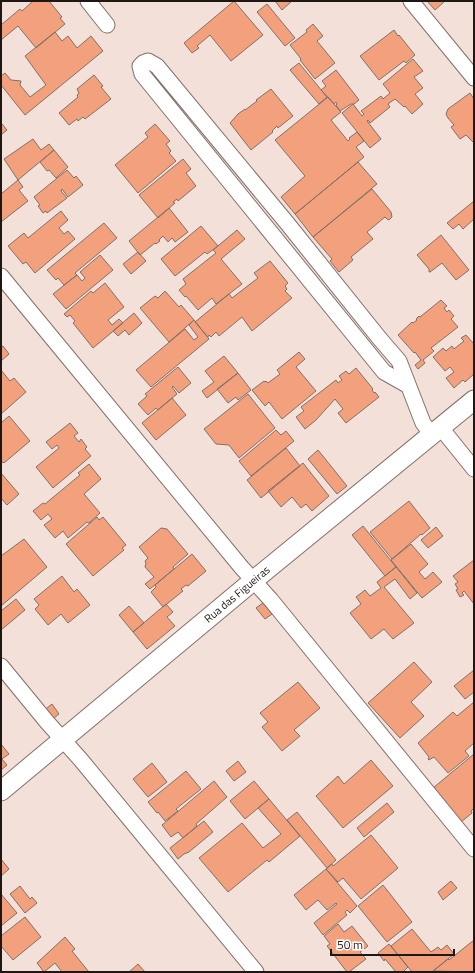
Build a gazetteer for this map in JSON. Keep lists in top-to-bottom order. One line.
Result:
{"streets":{"street":["Rua das Figueiras"]},"scale_bar":"50 m"}
